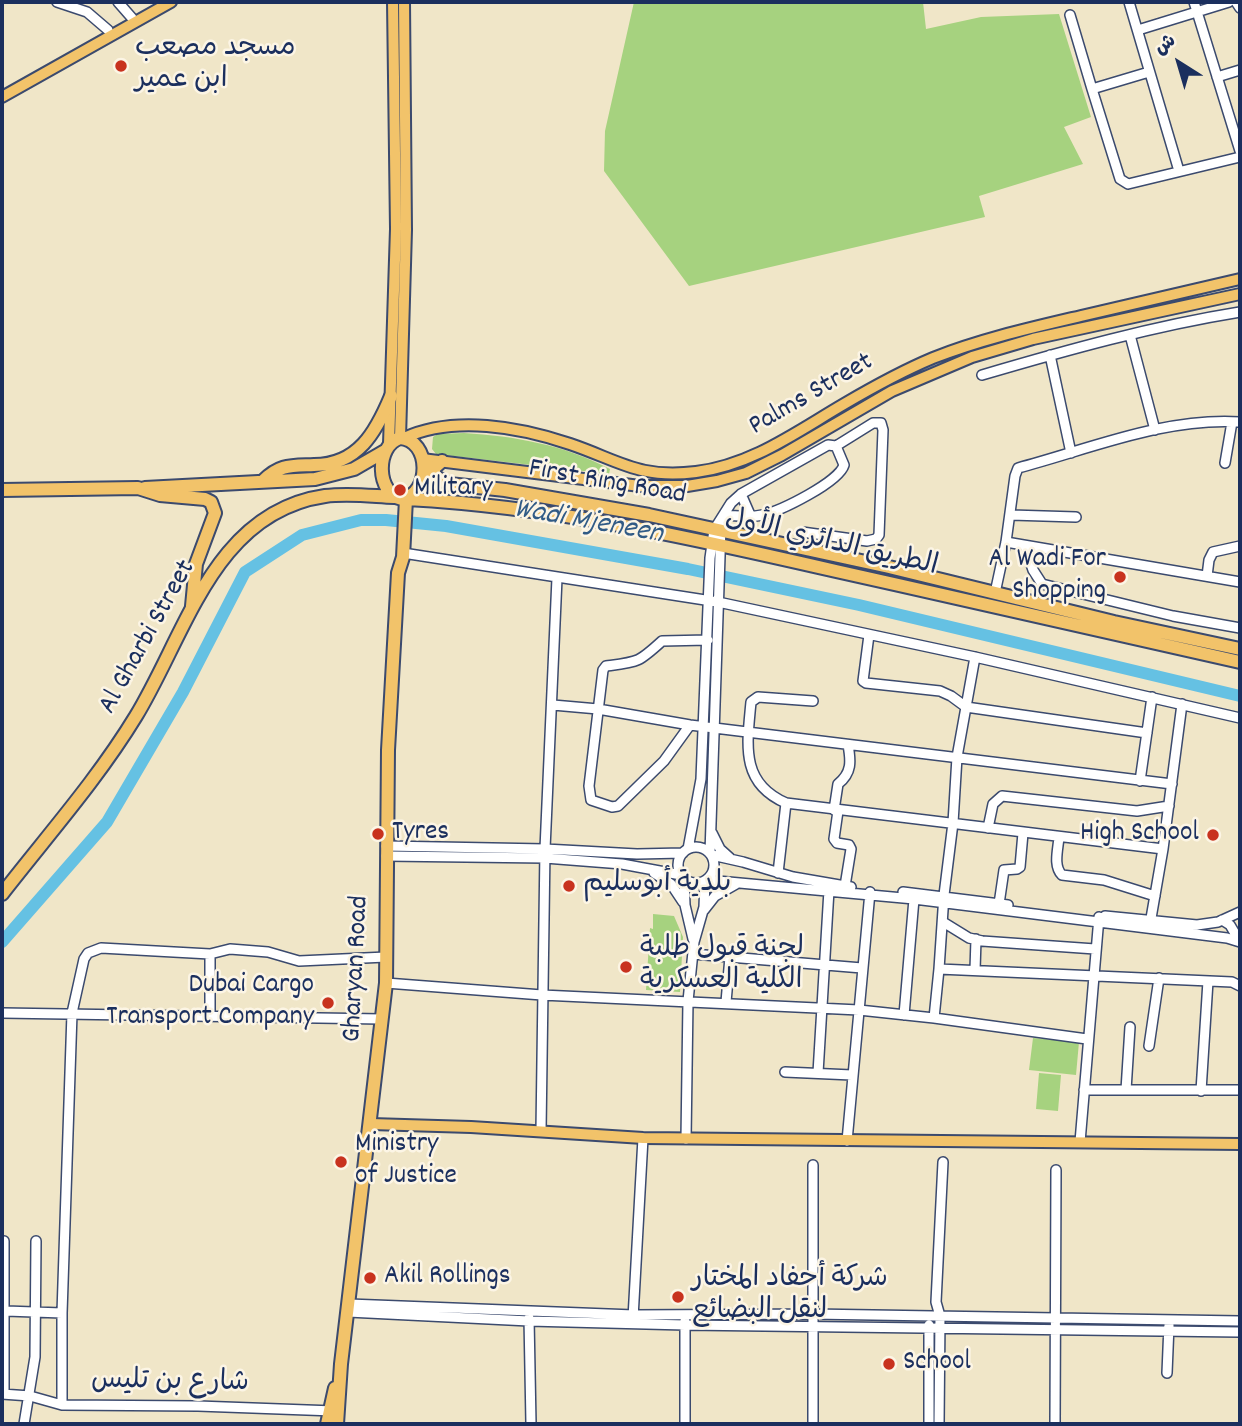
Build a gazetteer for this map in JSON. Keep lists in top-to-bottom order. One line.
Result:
{"streets":{"highway":["First Ring Road","الطريق الدائري الأول","Al Gharbi Street","Gharyan Road"],"main road":["Palms Street"],"street":["شارع بن تليس"]},"crossings":[["First Ring Road","الطريق الدائري الأول"],["الطريق الدائري الأول","Al Gharbi Street"],["الطريق الدائري الأول","Gharyan Road"],["Al Gharbi Street","Gharyan Road"],["Gharyan Road","شارع بن تليس"]],"water":["Wadi Mjeneen"],"places":["مسجد مصعب ابن عمير","Military","Al Wadi For Shopping","Tyres","High School","بلدية أبوسليم","لجنة قبول طلبة الكلية العسكرية","Dubai Cargo Transport Company","Ministry of Justice","Akil Rollings","شركة أحفاد المختار لنقل البضائع","School"],"north":"top left"}
